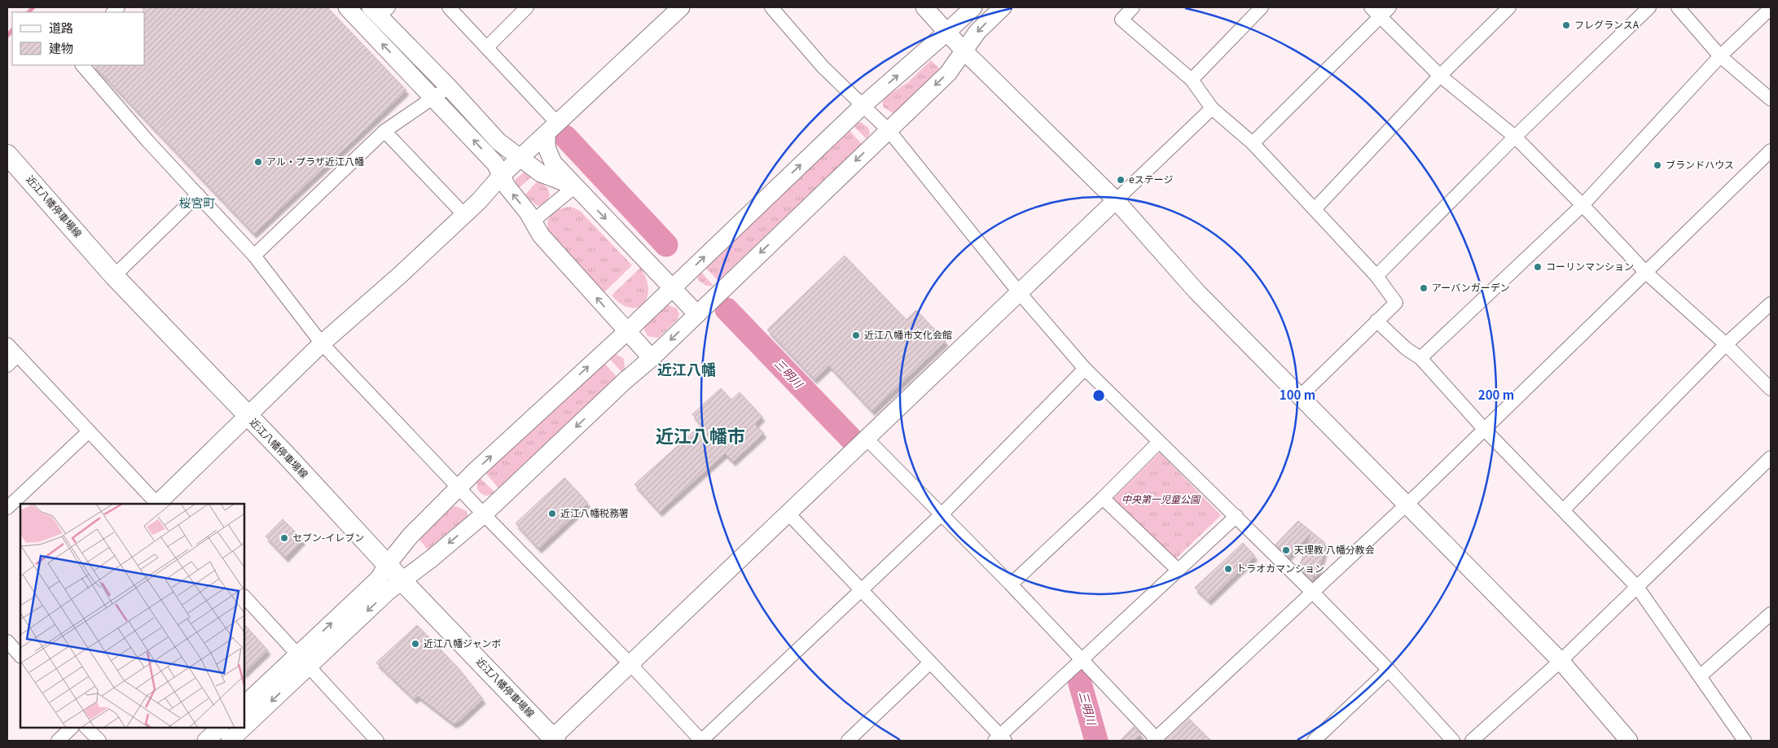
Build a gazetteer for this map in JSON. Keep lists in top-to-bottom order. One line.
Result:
{"streets":{"main road":["近江八幡停車場線"]},"districts":["桜宮町","近江八幡","近江八幡市"],"water":["三明川"],"parks":["中央第一児童公園"],"places":["フレグランスA","アル・プラザ近江八幡","ブランドハウス","eステージ","コーリンマンション","アーバンガーデン","近江八幡市文化会館","近江八幡税務署","セブン-イレブン","天理教 八幡分教会","トラオカマンション","近江八幡ジャンボ"],"legend":["道路","建物"],"rings":["100 m","200 m"]}
